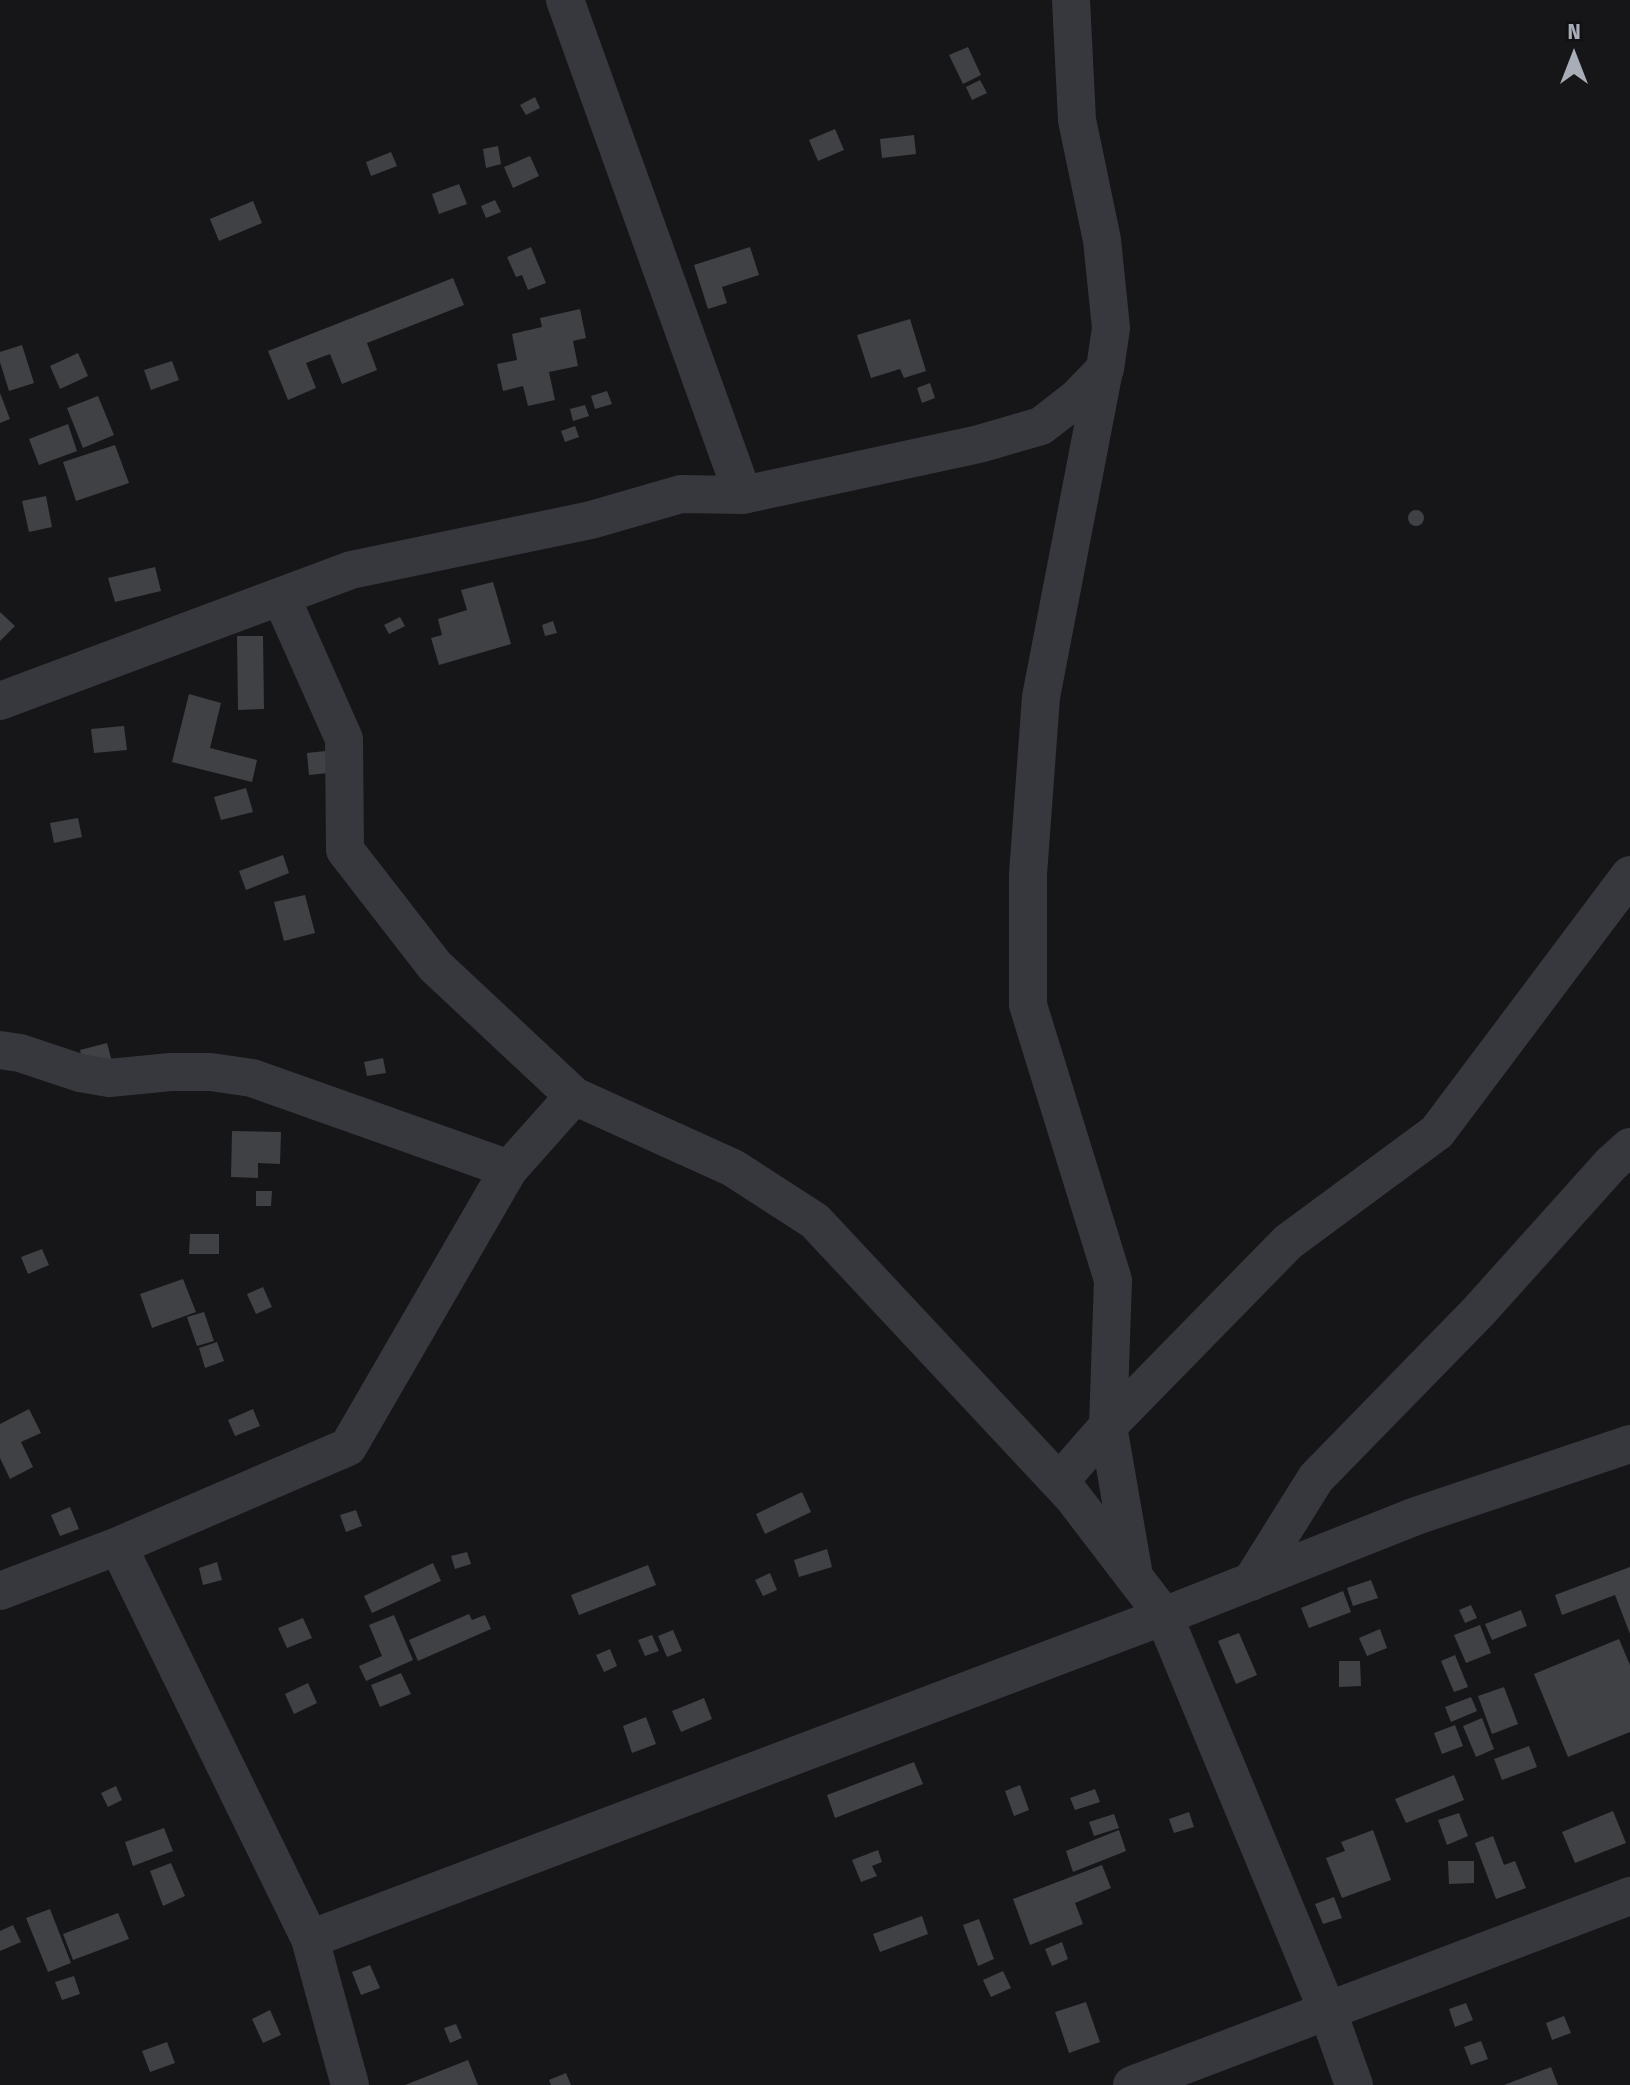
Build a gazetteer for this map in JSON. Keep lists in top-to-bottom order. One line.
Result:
{"north":"top"}
